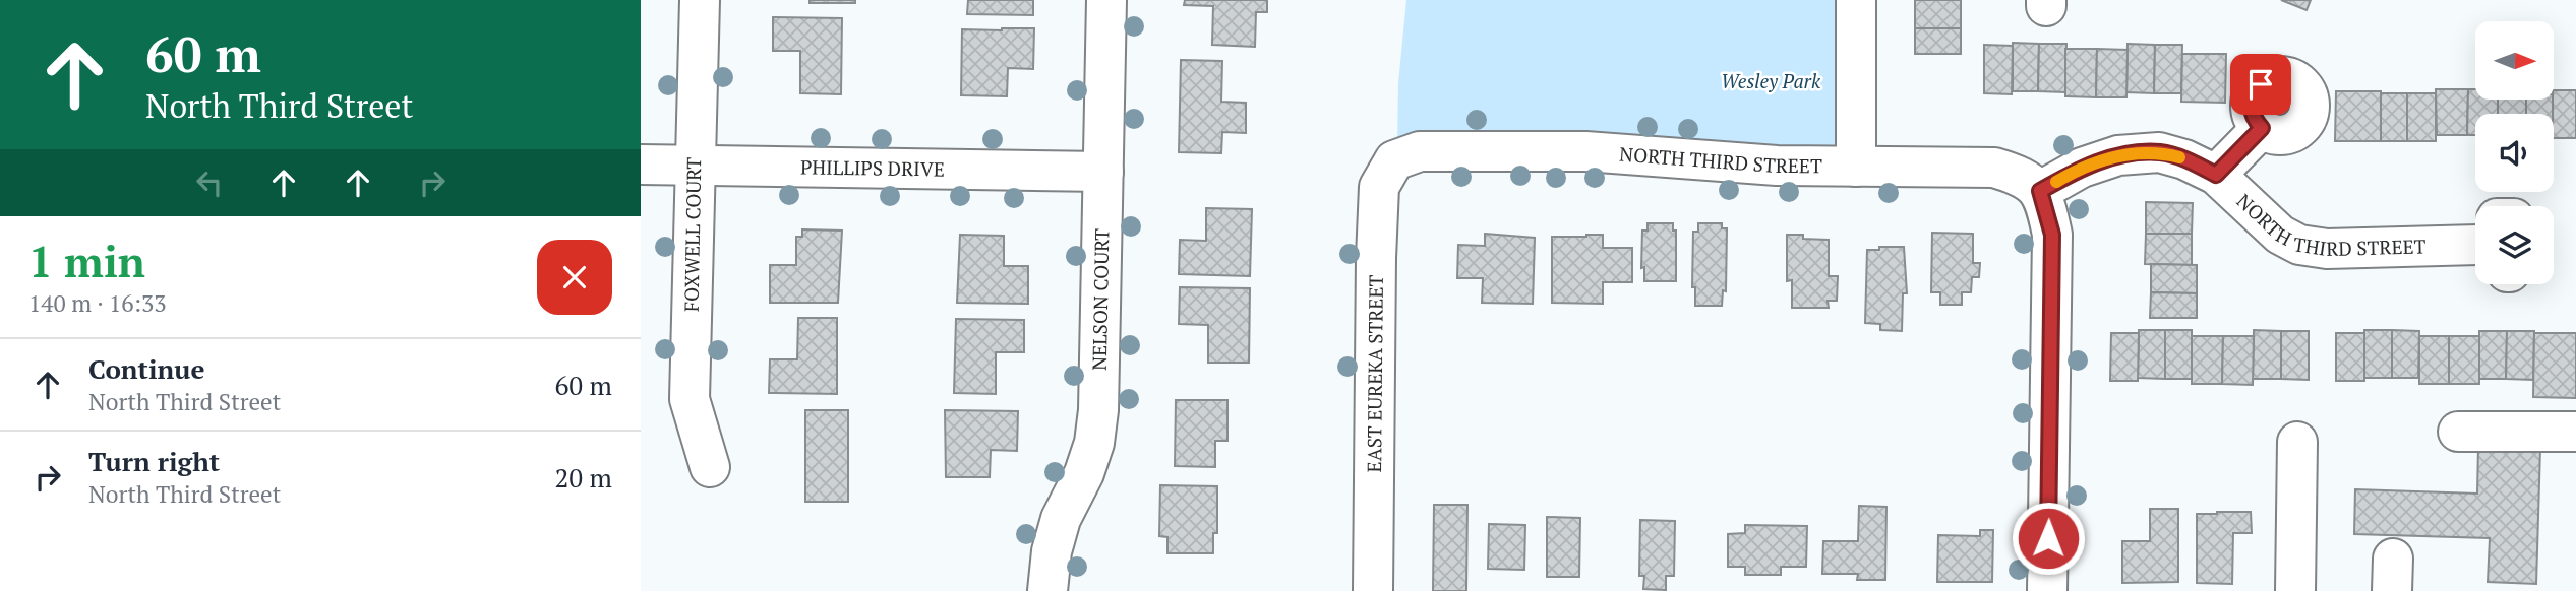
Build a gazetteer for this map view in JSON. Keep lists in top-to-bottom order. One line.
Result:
{"streets":{"street":["NORTH THIRD STREET","PHILLIPS DRIVE","FOXWELL COURT","NELSON COURT","EAST EUREKA STREET"]},"crossings":[["NORTH THIRD STREET","EAST EUREKA STREET"],["PHILLIPS DRIVE","FOXWELL COURT"],["PHILLIPS DRIVE","NELSON COURT"]],"parks":["Wesley Park"],"north":"right","page":{"turn":["60 m","North Third Street"],"heading":["1 min","140 m · 16:33"],"list":[{"name":"Continue","note":"North Third Street","value":"60 m"},{"name":"Turn right","note":"North Third Street","value":"20 m"}]}}
